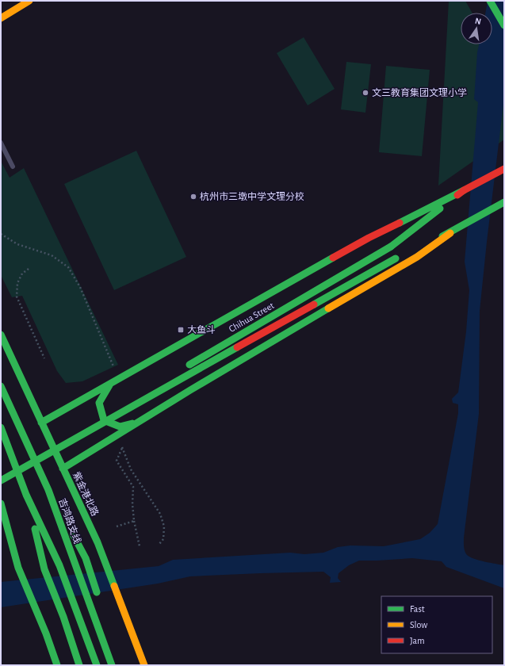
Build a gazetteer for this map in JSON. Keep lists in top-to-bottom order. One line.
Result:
{"streets":{"main road":["Chihua Street","紫金港北路","吉鸿路支线"]},"places":{"other":["文三教育集团文理小学","杭州市三墩中学文理分校"],"transit":["大鱼斗"]},"legend":["Fast","Slow","Jam"],"north":"top"}
